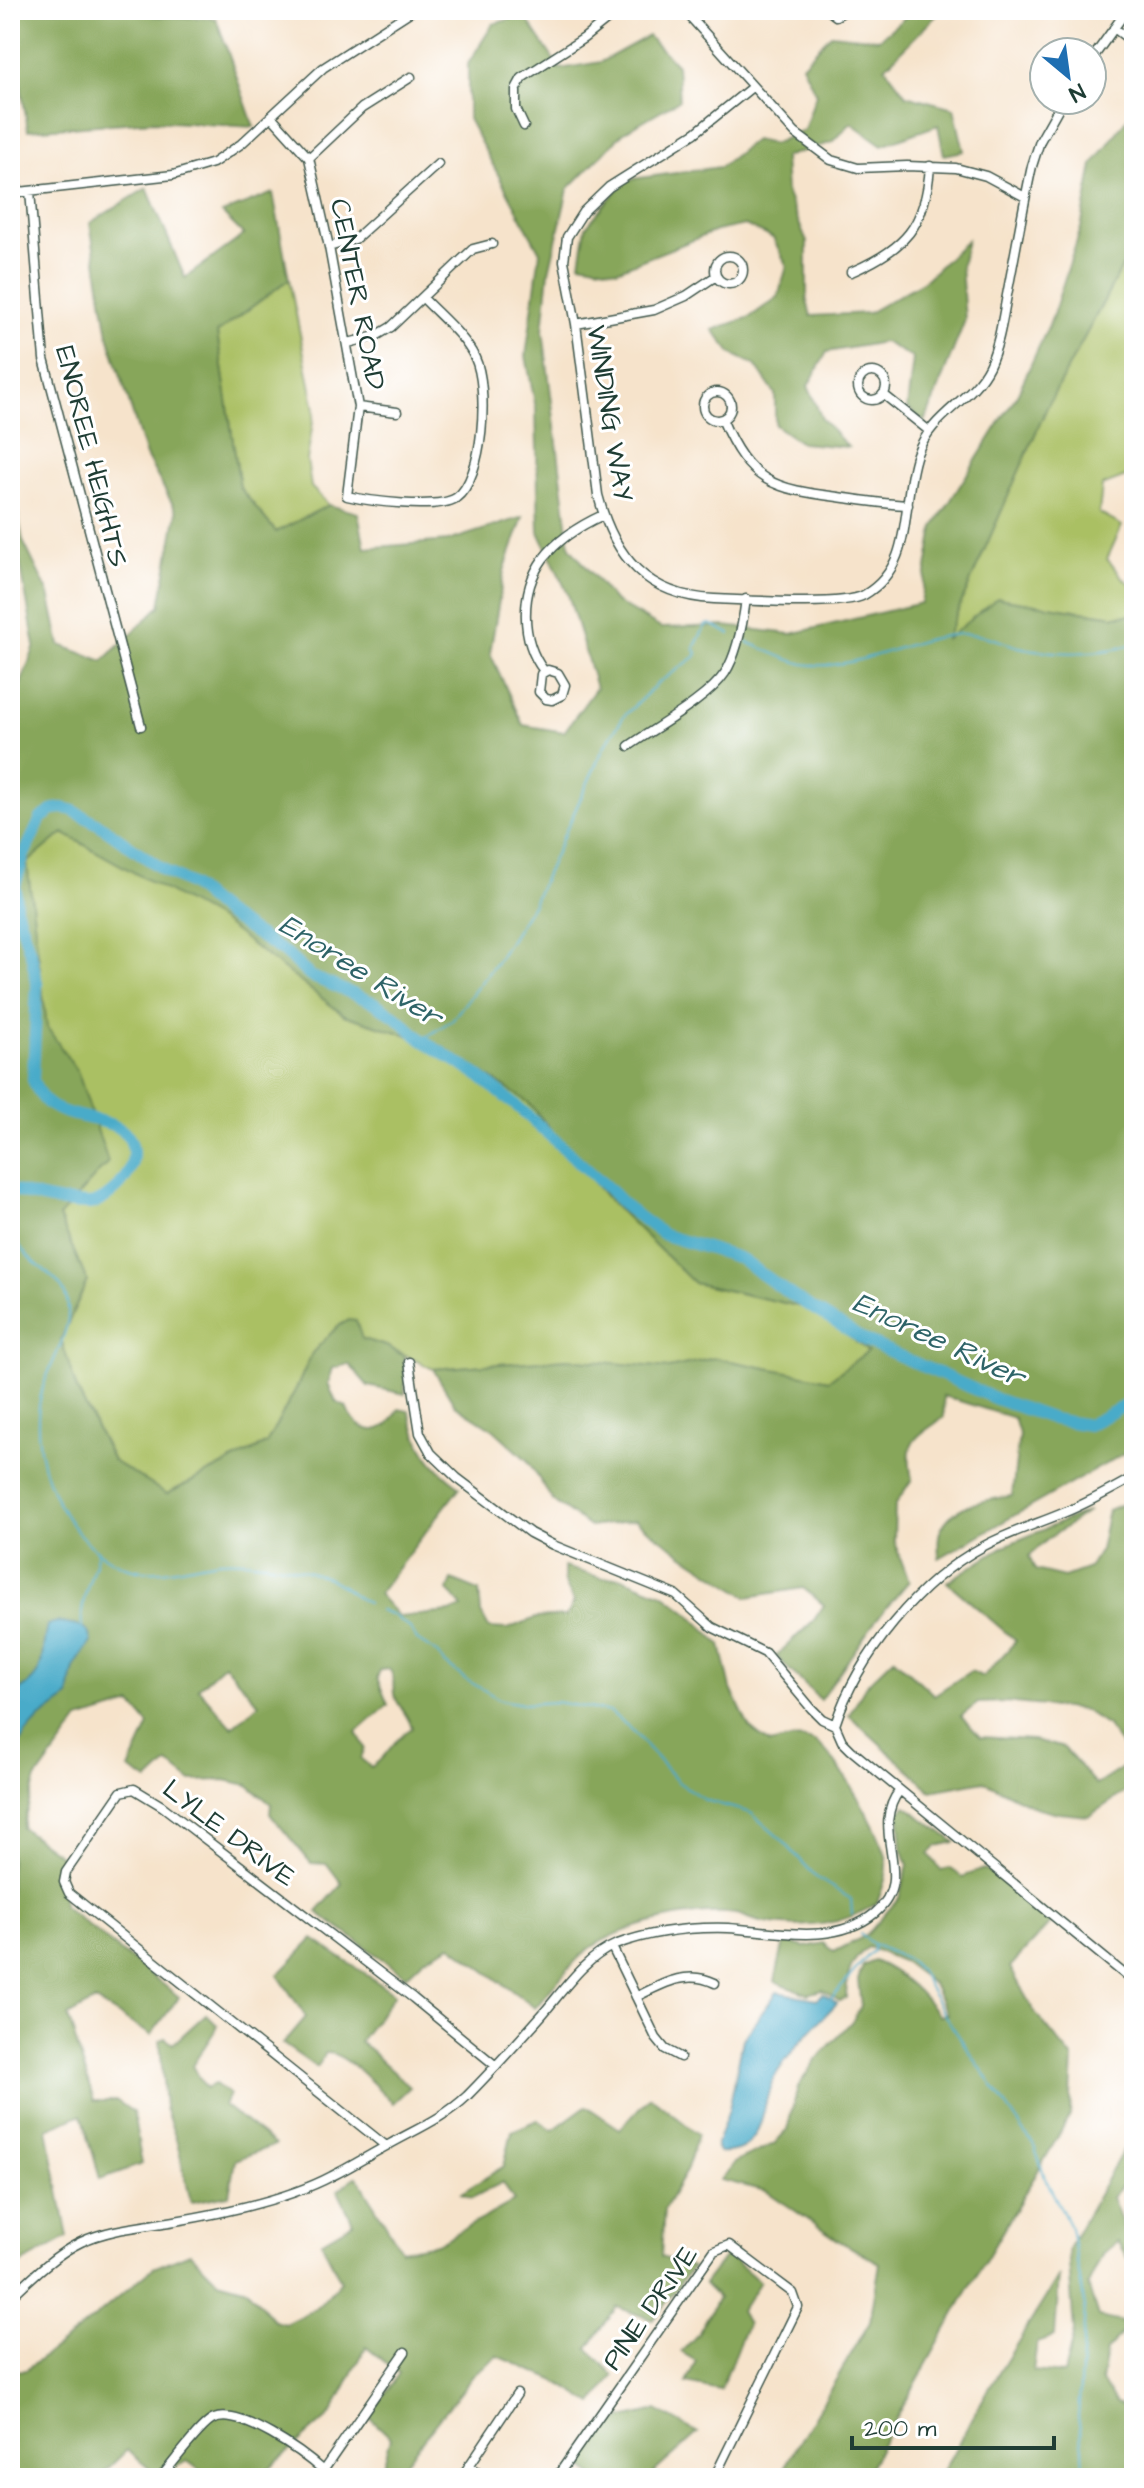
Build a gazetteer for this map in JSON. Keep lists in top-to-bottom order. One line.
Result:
{"streets":{"street":["CENTER ROAD","WINDING WAY","ENOREE HEIGHTS","LYLE DRIVE","PINE DRIVE"]},"water":["Enoree River"],"scale_bar":"200 m","north":"bottom right"}
